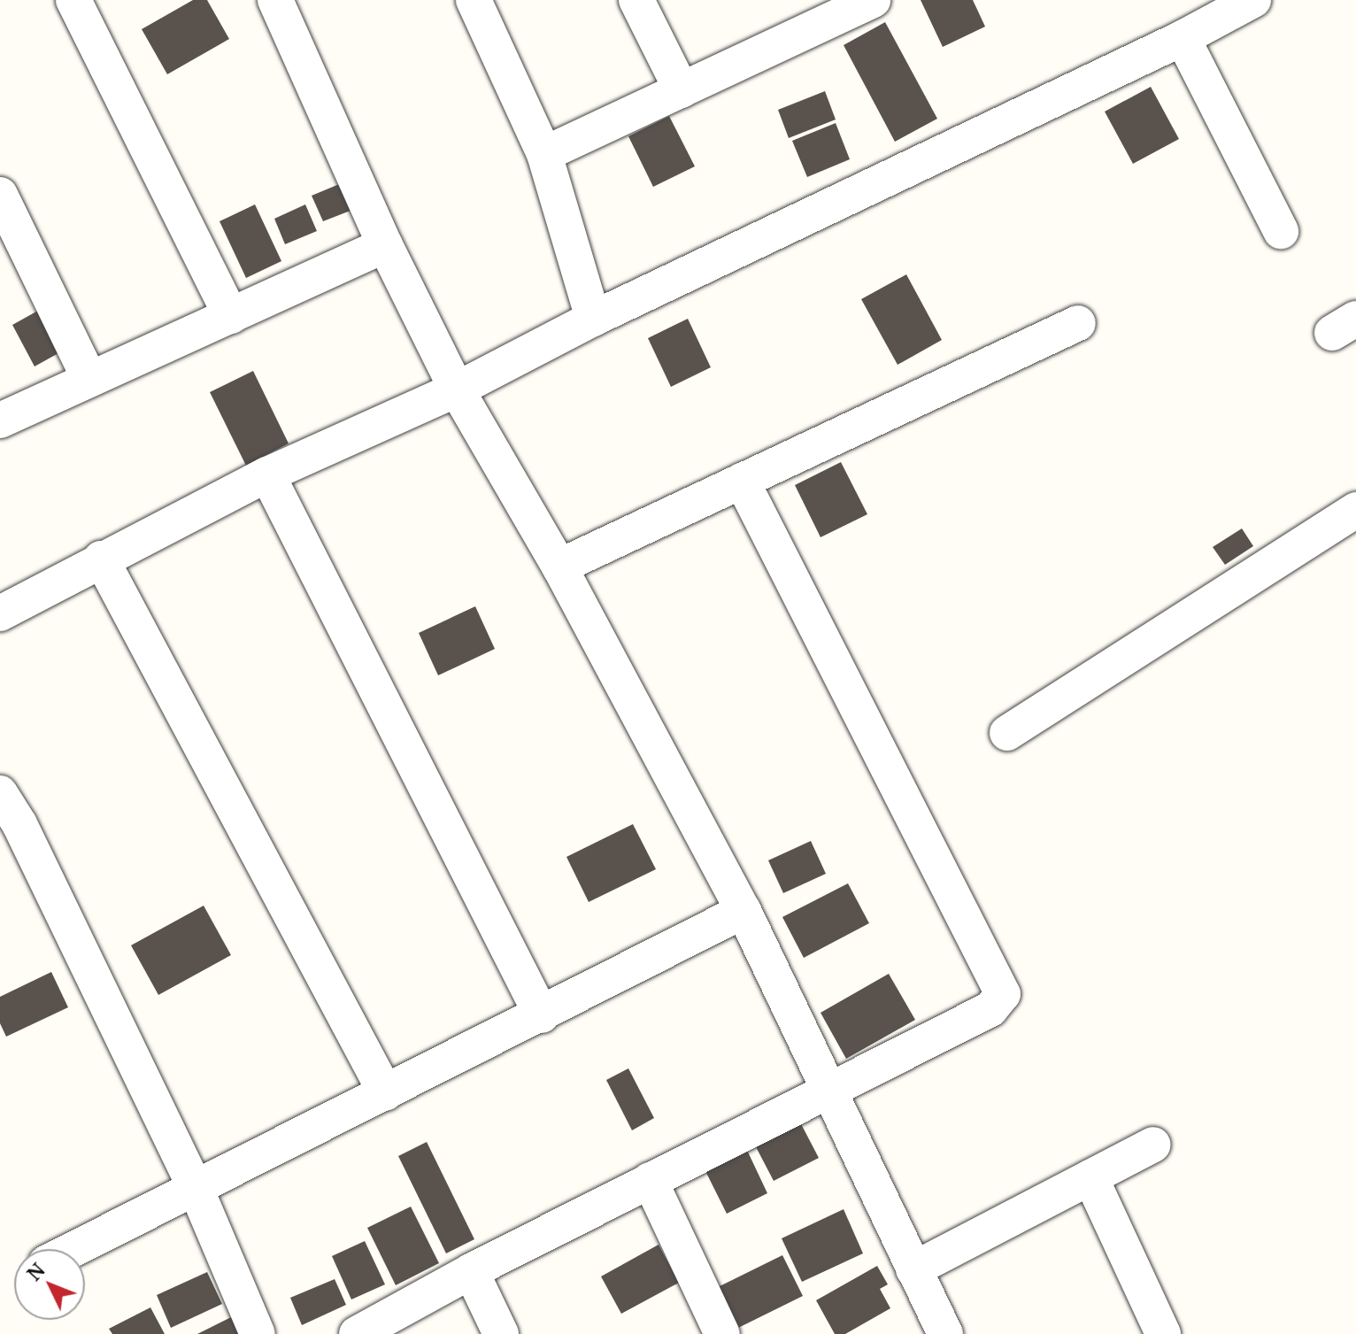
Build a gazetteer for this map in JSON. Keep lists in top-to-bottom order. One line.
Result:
{"north":"top left"}
